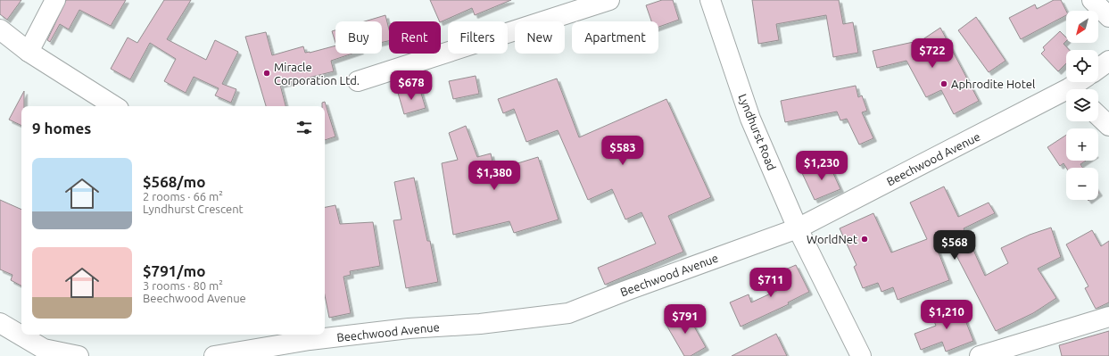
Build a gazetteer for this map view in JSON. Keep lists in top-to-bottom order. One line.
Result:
{"streets":{"street":["Lyndhurst Road","Beechwood Avenue"]},"crossings":[["Lyndhurst Road","Beechwood Avenue"]],"places":["Miracle Corporation Ltd.","Aphrodite Hotel","WorldNet"],"north":"bottom left","page":{"map_buttons":["+","−"],"chip":["Buy","Rent","Filters","New","Apartment"],"price":["$722","$678","$583","$1,230","$1,380","$568","$711","$1,210","$791"],"heading":"9 homes","list":[{"name":"$568/mo","note":"2 rooms · 66 m² · Lyndhurst Crescent"},{"name":"$791/mo","note":"3 rooms · 80 m² · Beechwood Avenue"}]}}
